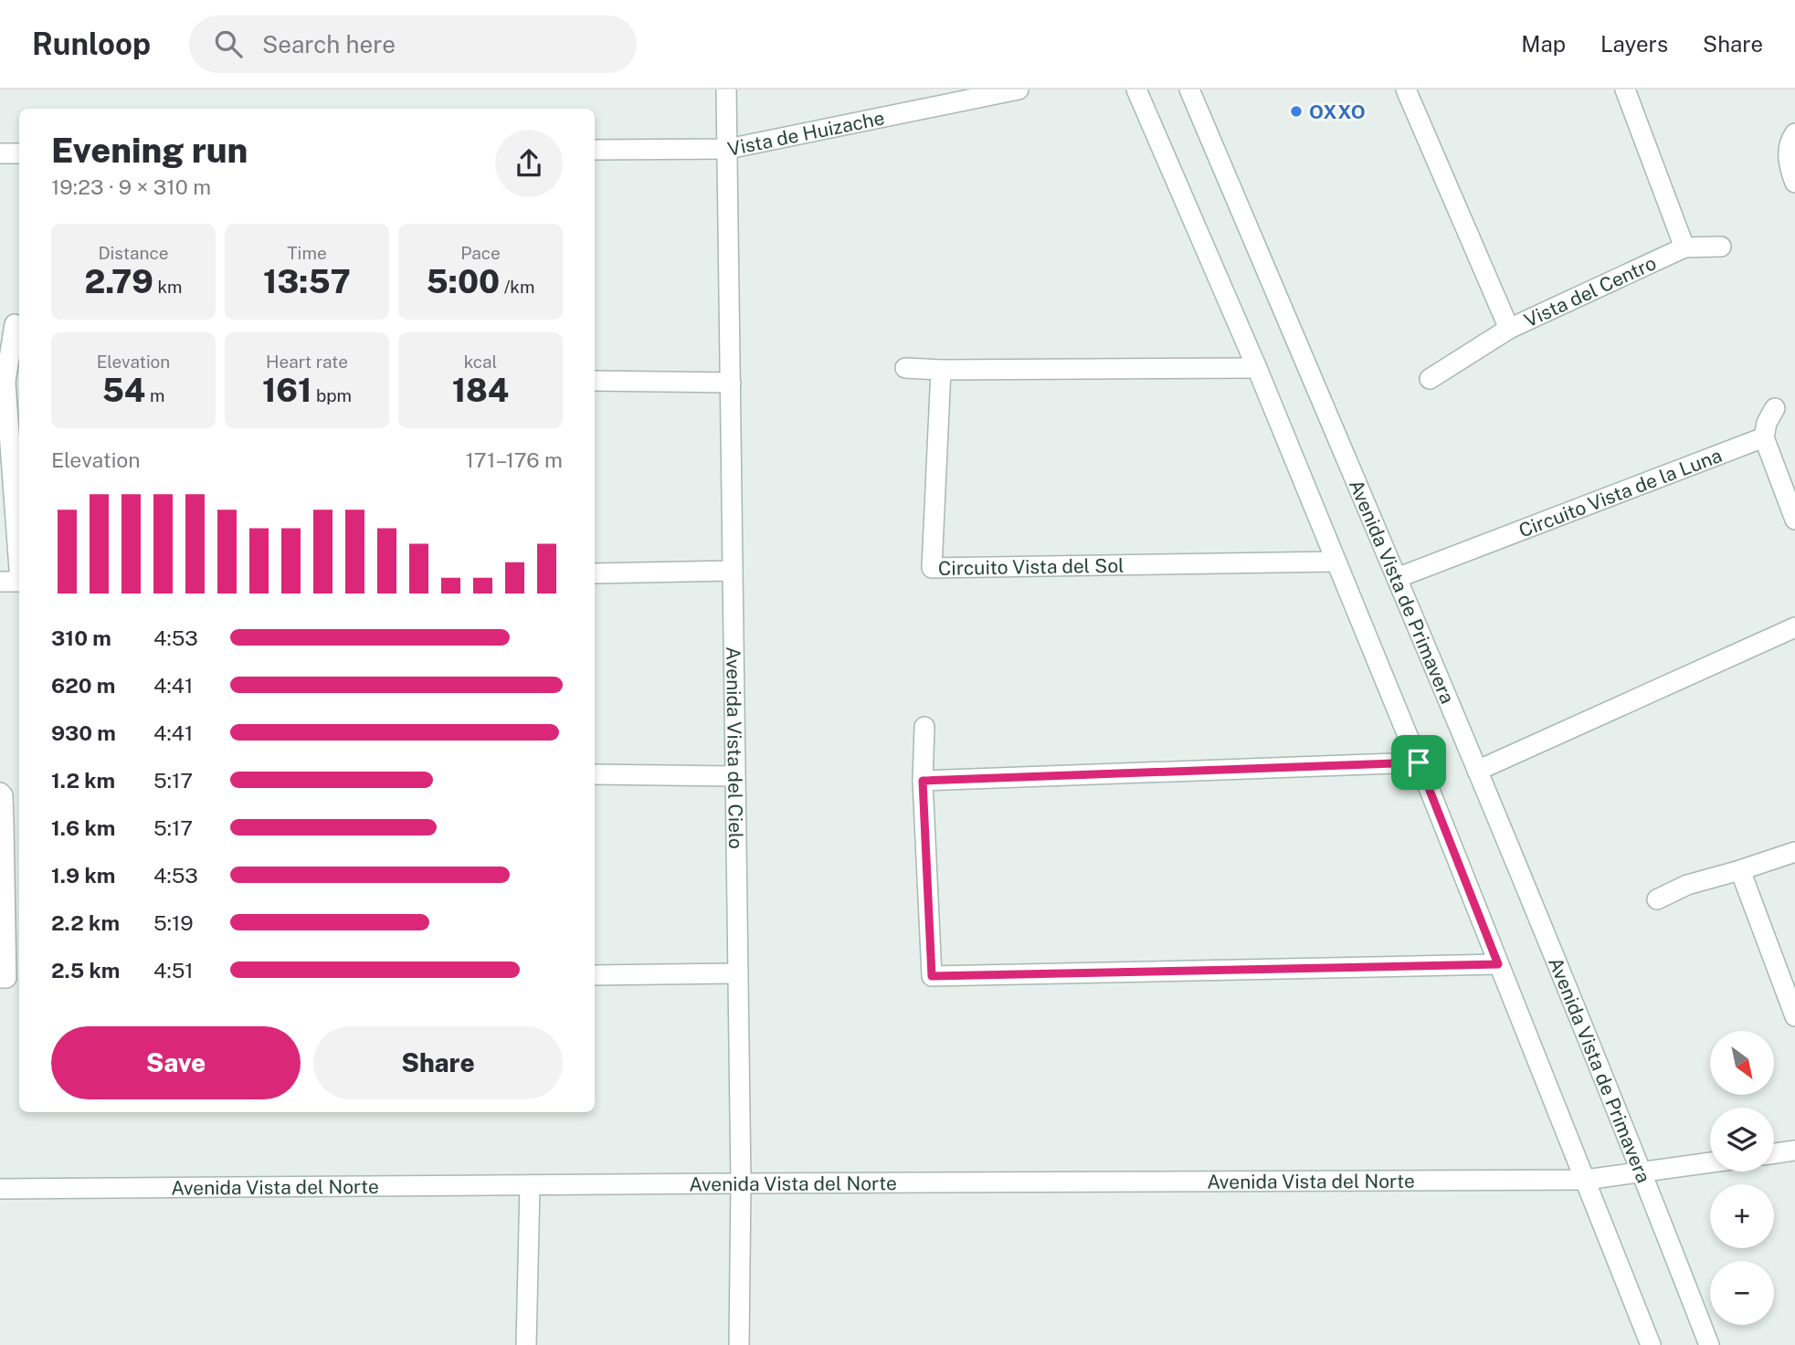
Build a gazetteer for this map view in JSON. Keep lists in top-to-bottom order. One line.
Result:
{"streets":{"street":["Vista de Huizache","Vista del Centro","Circuito Vista de la Luna","Circuito Vista del Sol","Avenida Vista de Primavera","Avenida Vista del Cielo","Avenida Vista del Norte"]},"crossings":[["Vista de Huizache","Avenida Vista del Cielo"],["Circuito Vista de la Luna","Avenida Vista de Primavera"],["Avenida Vista de Primavera","Avenida Vista del Norte"],["Avenida Vista del Cielo","Avenida Vista del Norte"]],"places":["OXXO"],"north":"bottom right","page":{"header":"Runloop","search":"Search here","nav":["Map","Layers","Share"],"heading":["Evening run","19:23 · 9 × 310 m"],"stats":[["Distance","2.79 km"],["Time","13:57"],["Pace","5:00 /km"],["Elevation","54 m"],["Heart rate","161 bpm"],["kcal","184"]],"chart":["Elevation","171–176 m"],"list":[{"name":"310 m","note":"4:53"},{"name":"620 m","note":"4:41"},{"name":"930 m","note":"4:41"},{"name":"1.2 km","note":"5:17"},{"name":"1.6 km","note":"5:17"},{"name":"1.9 km","note":"4:53"},{"name":"2.2 km","note":"5:19"},{"name":"2.5 km","note":"4:51"}],"buttons":["Save","Share"],"map_buttons":["+","−"]}}
